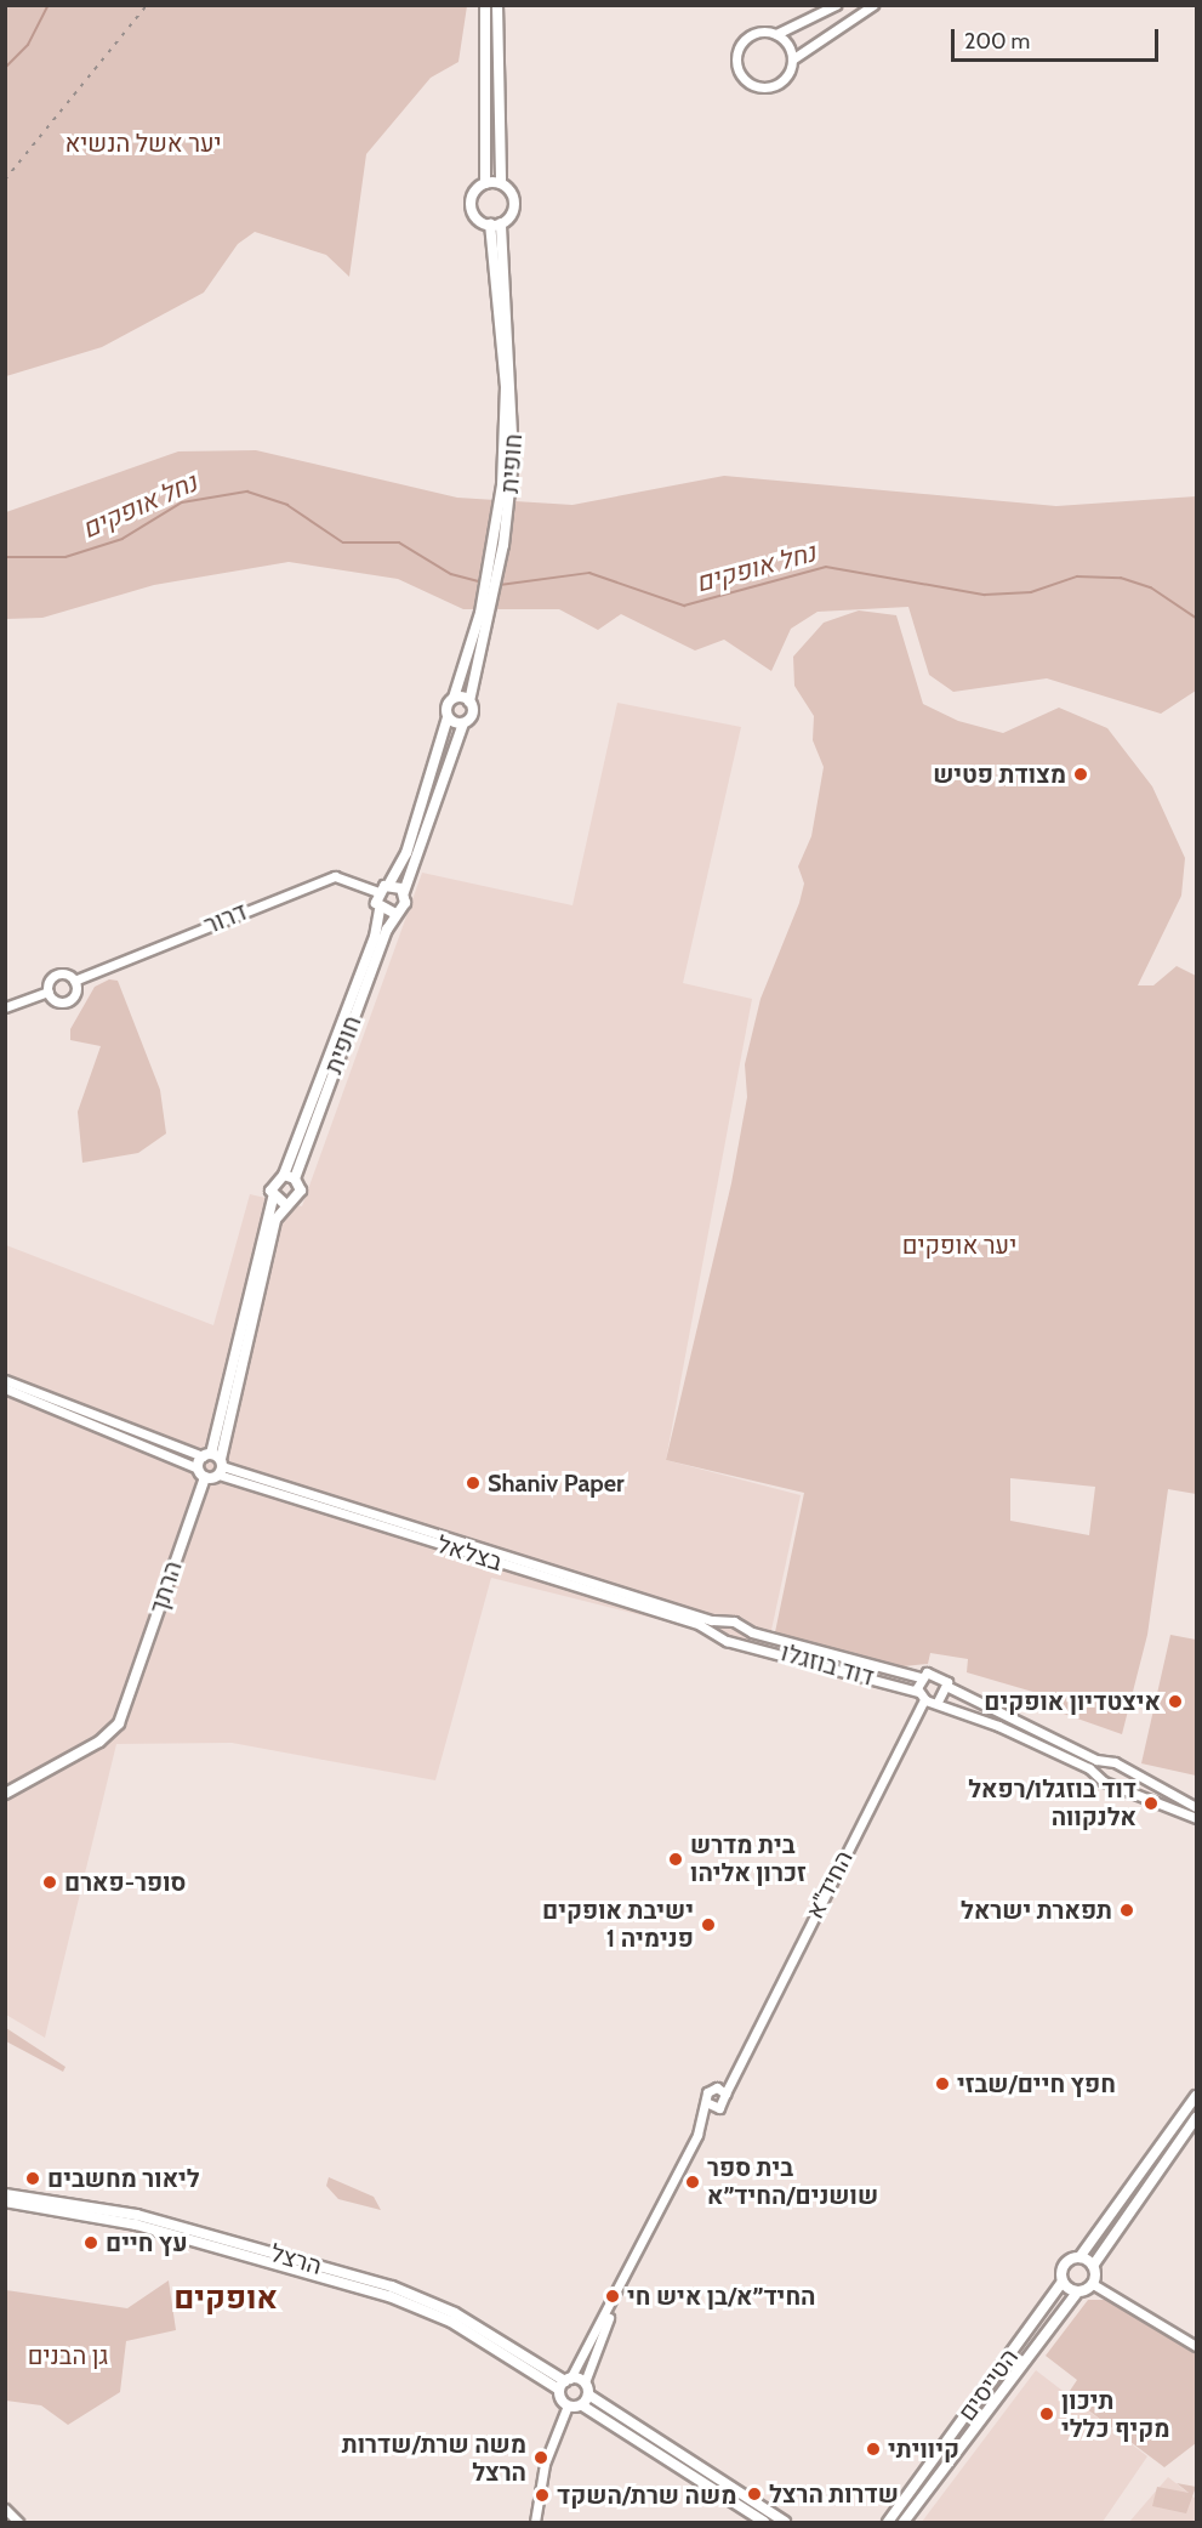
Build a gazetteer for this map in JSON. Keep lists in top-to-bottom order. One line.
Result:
{"streets":{"main road":["חופית","הרתך","הרצל","הטייסים"],"street":["דרור","בצלאל","דוד בוזגלו","החיד\"א"]},"crossings":[["בצלאל","הרתך"],["בצלאל","דוד בוזגלו"],["דוד בוזגלו","החיד\"א"]],"districts":["אופקים"],"water":["נחל אופקים"],"parks":["יער אשל הנשיא","יער אופקים","גן הבנים"],"places":["מצודת פטיש","Shaniv Paper","איצטדיון אופקים","דוד בוזגלו/רפאל אלנקווה","בית מדרש זכרון אליהו","סופר-פארם","תפארת ישראל","ישיבת אופקים פנימיה 1","חפץ חיים/שבזי","ליאור מחשבים","בית ספר שושנים/החיד״א","עץ חיים","החיד״א/בן איש חי","תיכון מקיף כללי","קיוויתי","משה שרת/שדרות הרצל","שדרות הרצל","משה שרת/השקד"],"scale_bar":"200 m"}
